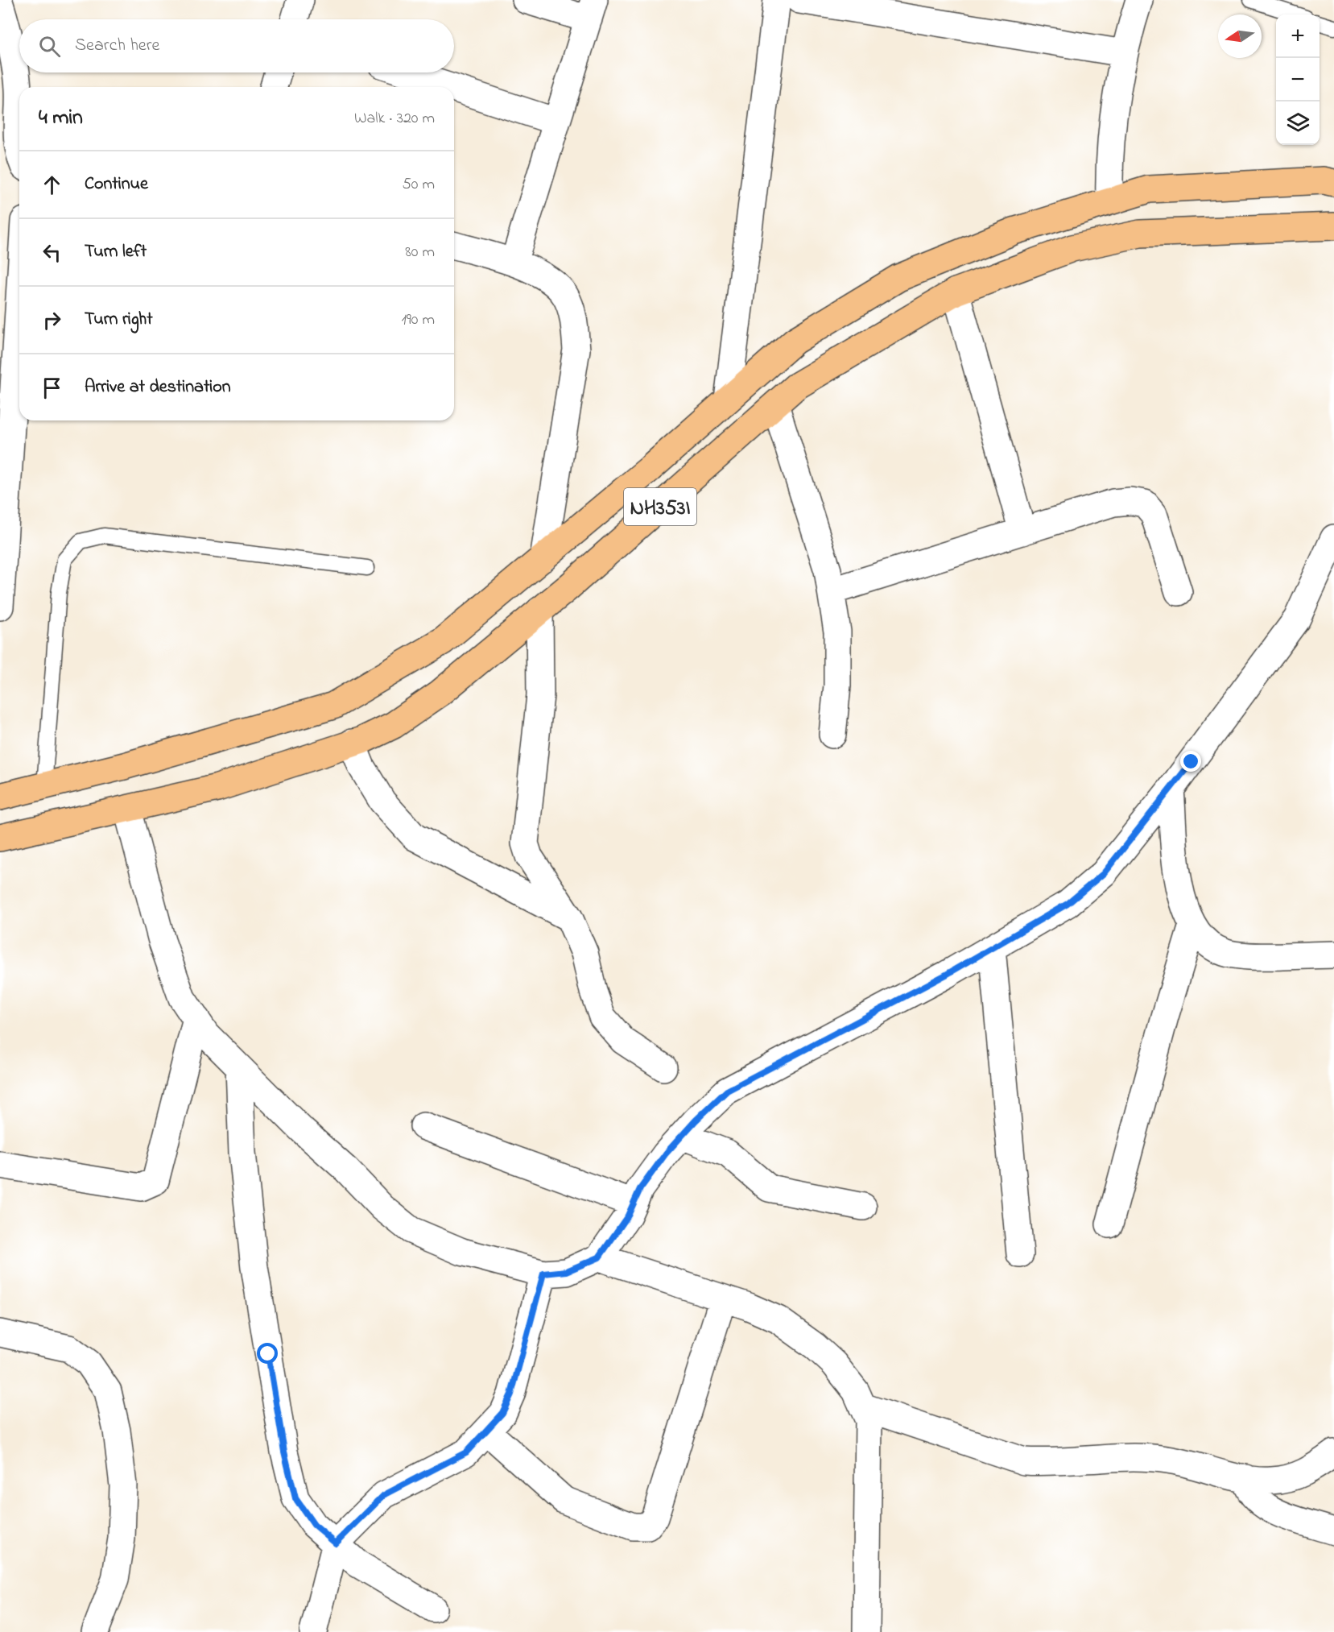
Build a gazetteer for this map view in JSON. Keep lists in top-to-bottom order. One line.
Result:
{"streets":{"highway":["NH353I"]},"north":"left","page":{"map_buttons":["+","−"],"search":"Search here","heading":["4 min","Walk · 320 m"],"list":[["Continue","50 m"],["Turn left","80 m"],["Turn right","190 m"],"Arrive at destination"]}}
